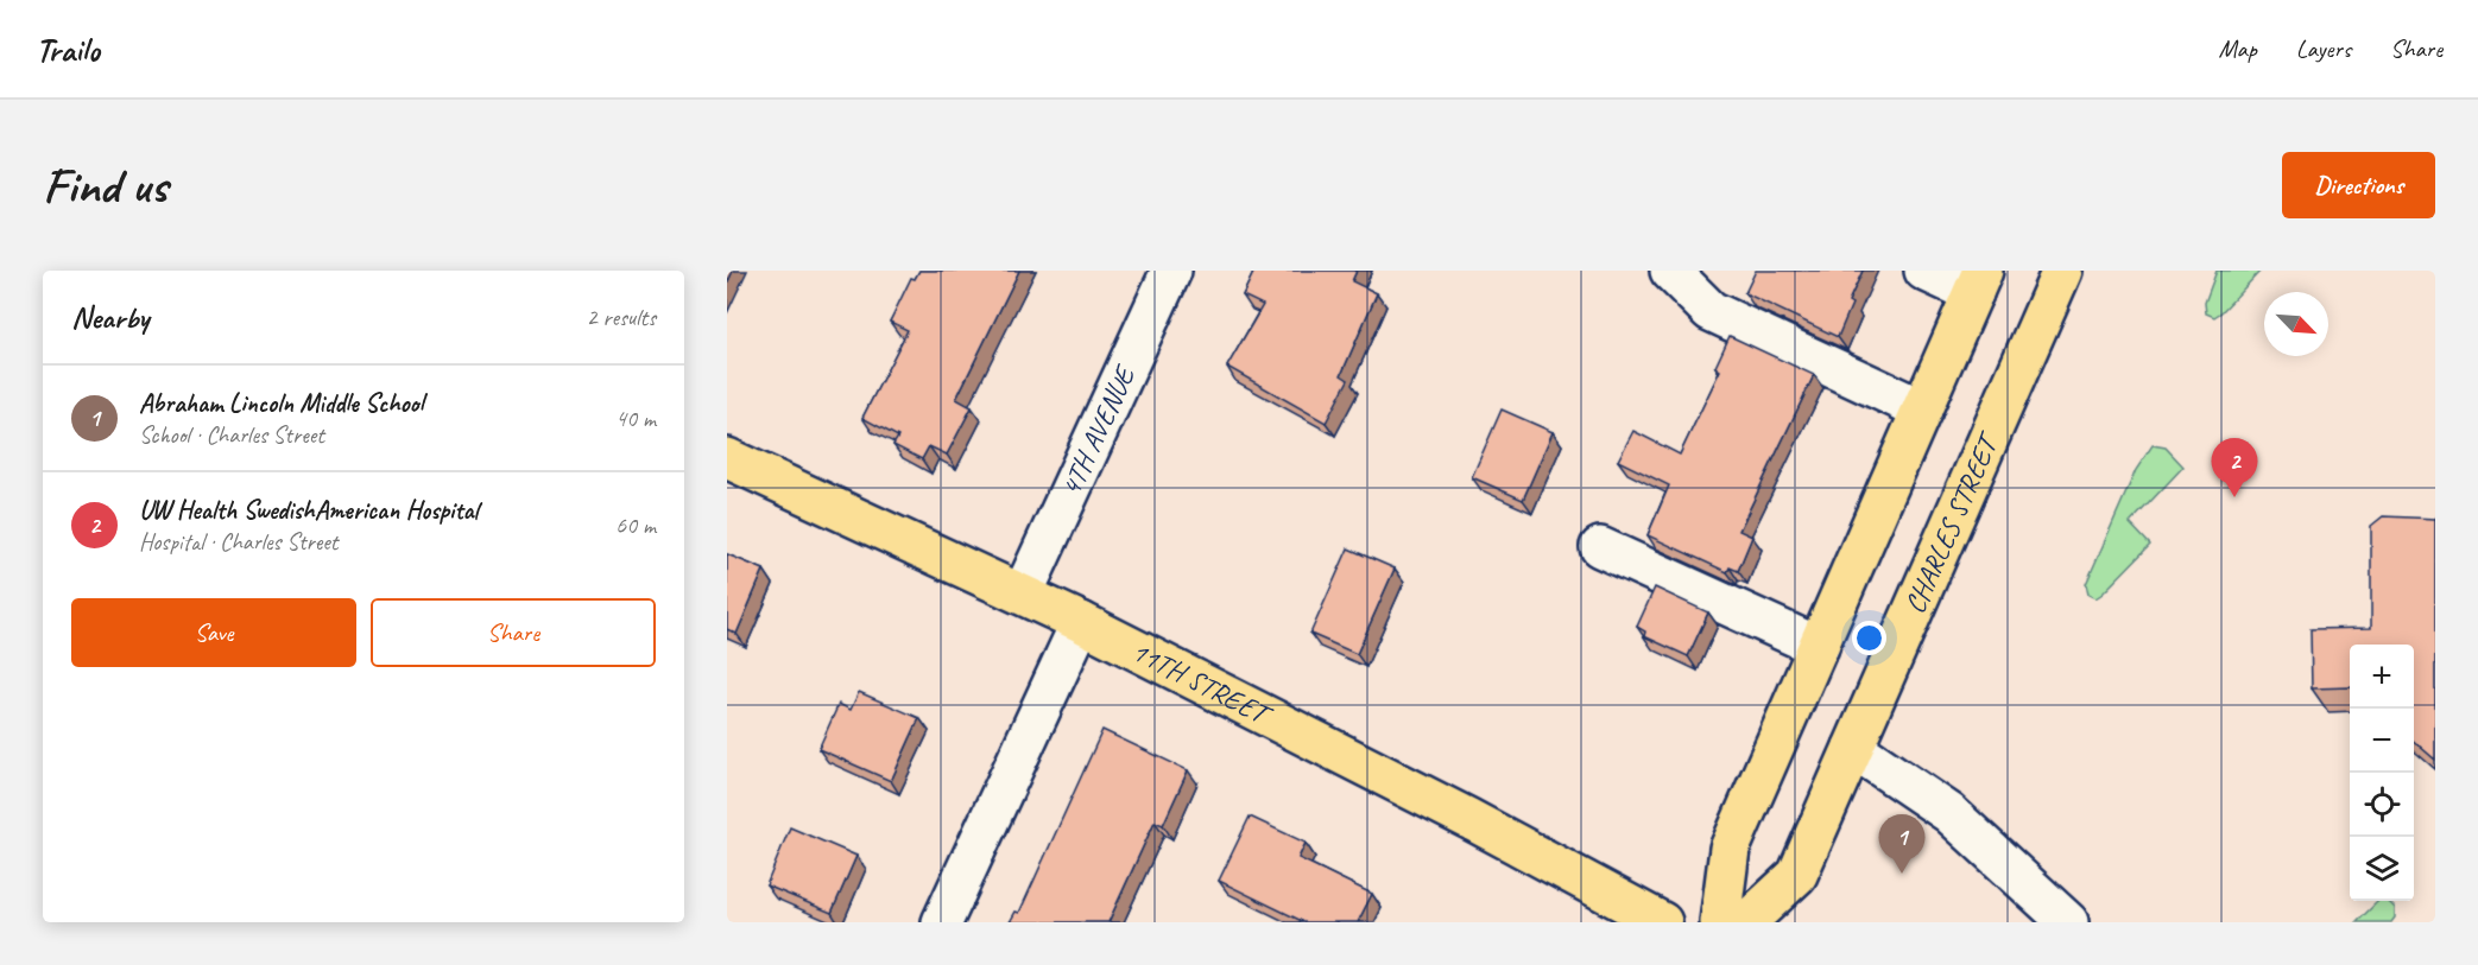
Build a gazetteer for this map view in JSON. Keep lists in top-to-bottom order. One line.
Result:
{"streets":{"main road":["CHARLES STREET","11TH STREET"],"street":["4TH AVENUE"]},"crossings":[["4TH AVENUE","11TH STREET"]],"north":"bottom right","page":{"header":"Trailo","nav":["Map","Layers","Share"],"buttons":["Directions",["Save","Share"]],"title":"Find us","heading":["Nearby","2 results"],"list":[{"mark":"1","name":"Abraham Lincoln Middle School","note":"School · Charles Street","value":"40 m"},{"mark":"2","name":"UW Health SwedishAmerican Hospital","note":"Hospital · Charles Street","value":"60 m"}],"pins":["2","1"],"map_buttons":["+","−"]}}
